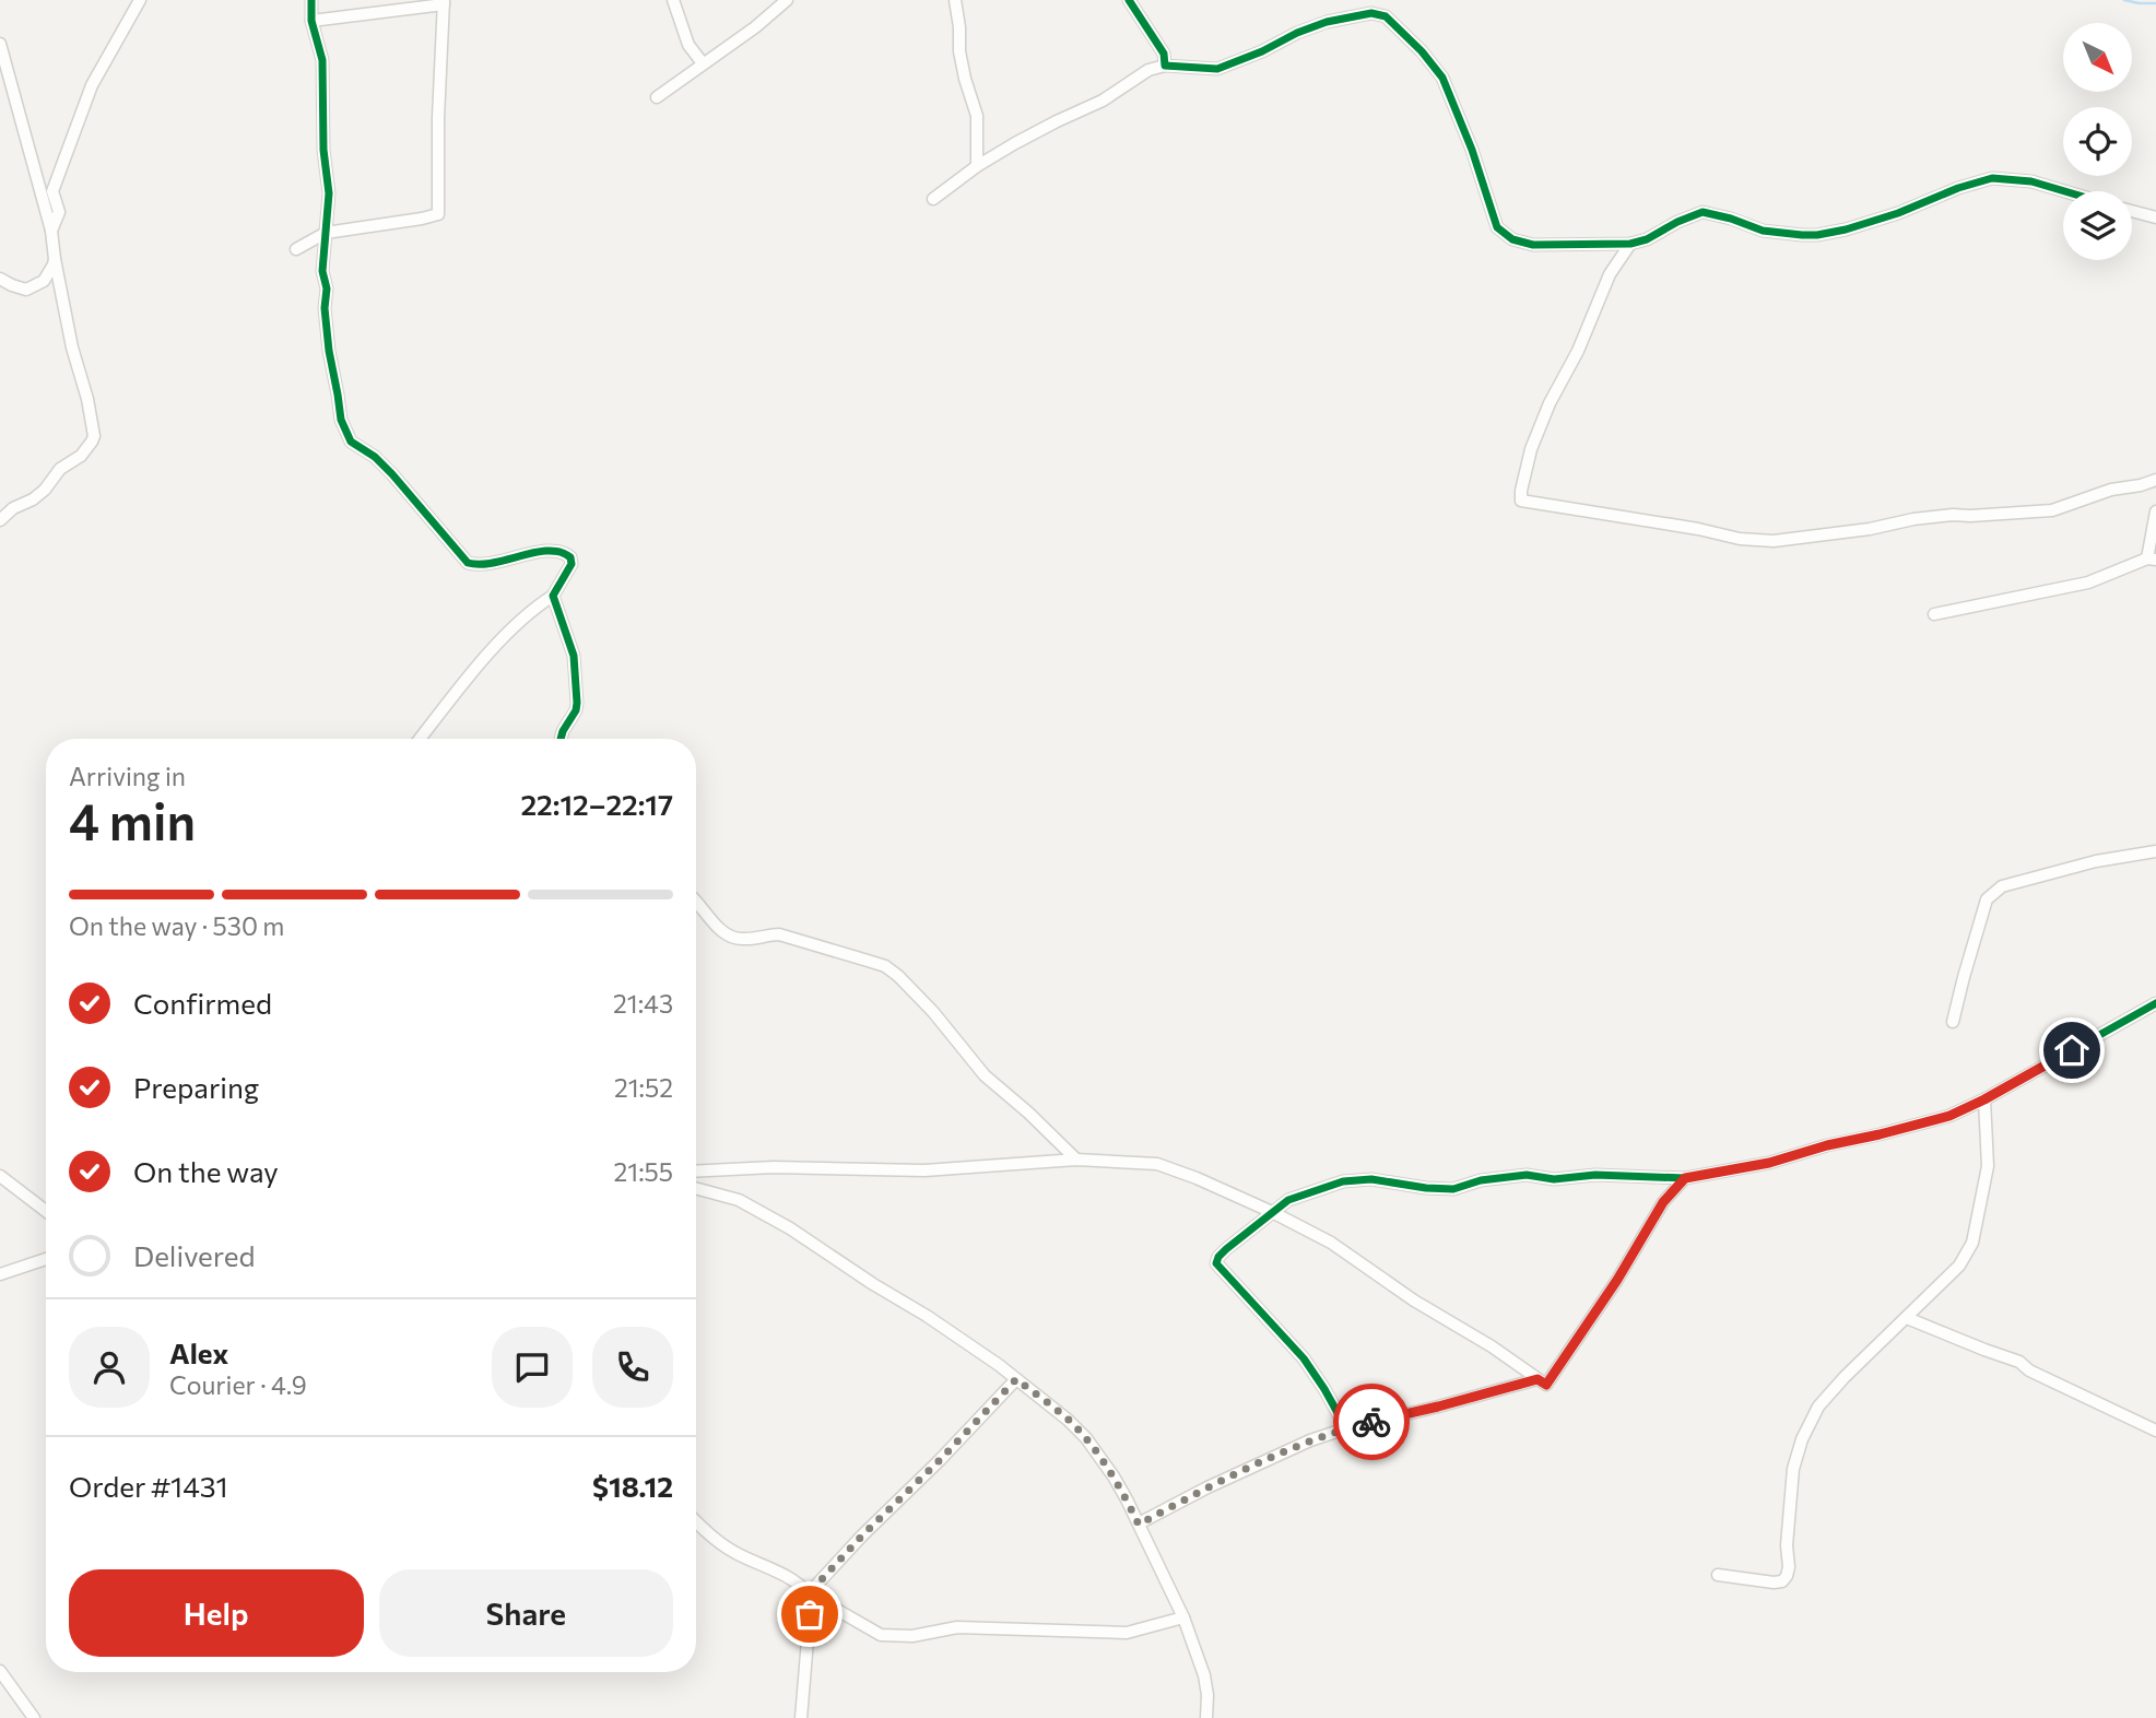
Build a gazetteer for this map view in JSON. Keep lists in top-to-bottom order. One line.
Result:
{"north":"bottom right","page":{"heading":["4 min","Arriving in","22:12–22:17"],"panel":["Alex","Courier · 4.9","Order #1431","$18.12"],"bar":"On the way · 530 m","list":[["Confirmed","21:43"],["Preparing","21:52"],["On the way","21:55"],"Delivered"],"buttons":["Help","Share"]}}
